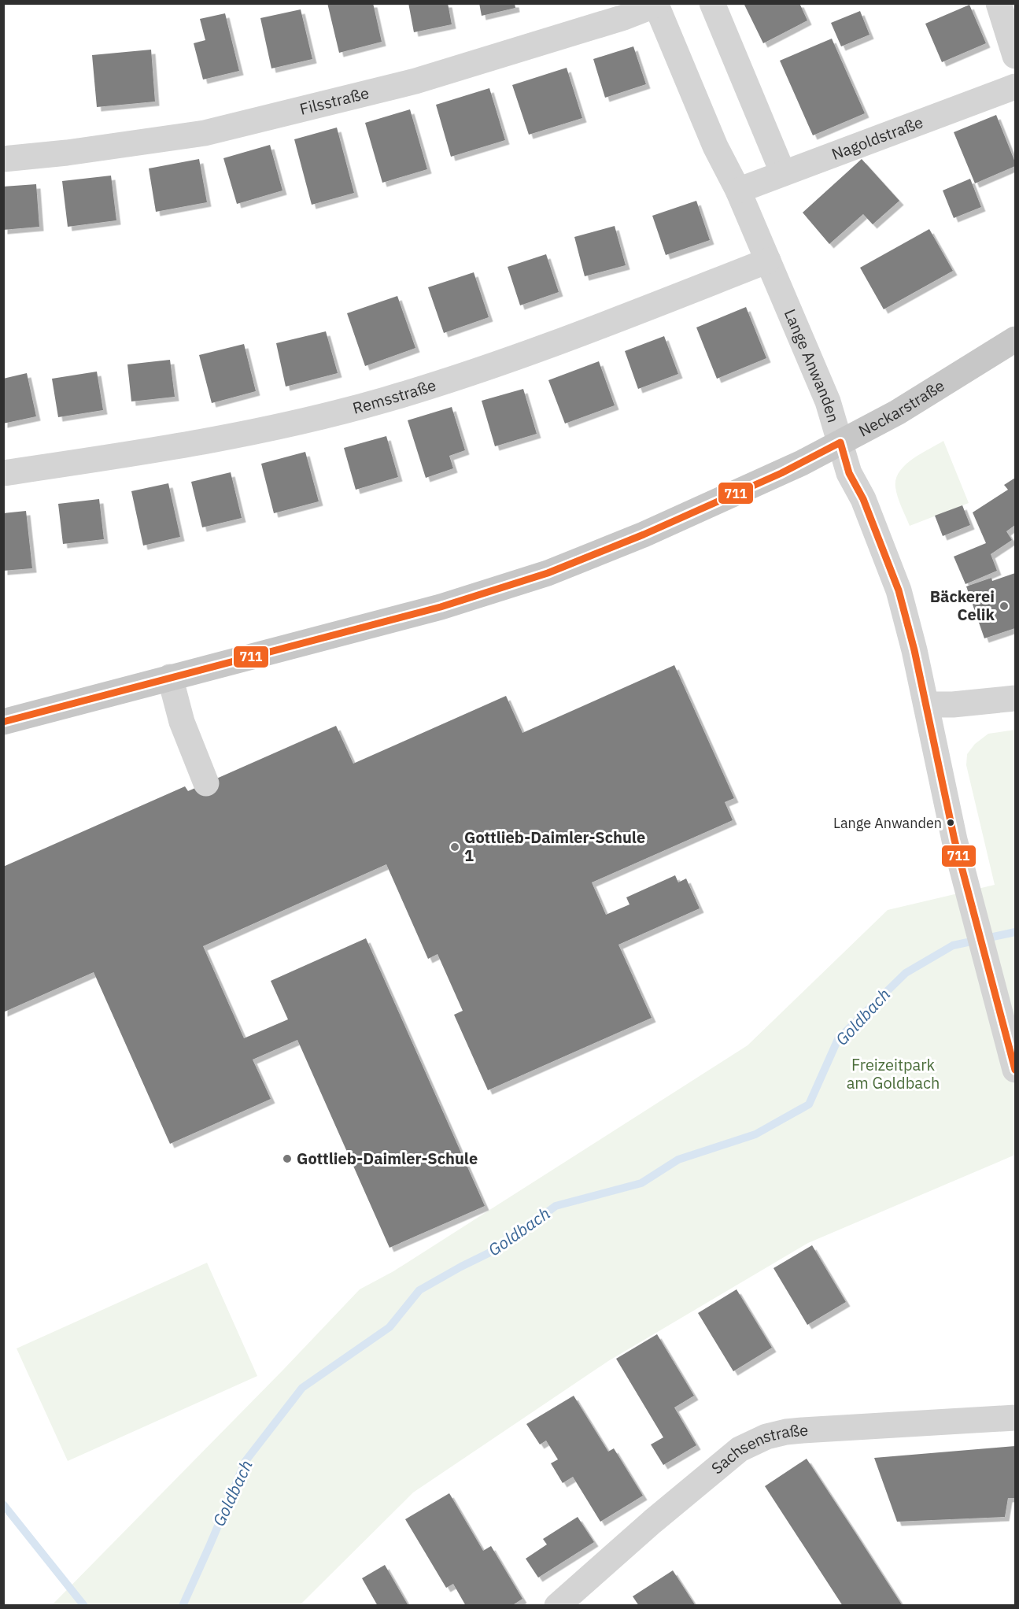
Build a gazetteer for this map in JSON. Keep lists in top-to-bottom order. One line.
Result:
{"streets":{"main road":["Neckarstraße"],"street":["Filsstraße","Nagoldstraße","Lange Anwanden","Remsstraße","Sachsenstraße"]},"crossings":[["Filsstraße","Lange Anwanden"],["Nagoldstraße","Lange Anwanden"],["Lange Anwanden","Remsstraße"],["Lange Anwanden","Neckarstraße"]],"water":["Goldbach"],"parks":["Freizeitpark am Goldbach"],"places":["Bäckerei Celik","Lange Anwanden","Gottlieb-Daimler-Schule 1","Gottlieb-Daimler-Schule"],"lines":["transit line 711"]}
